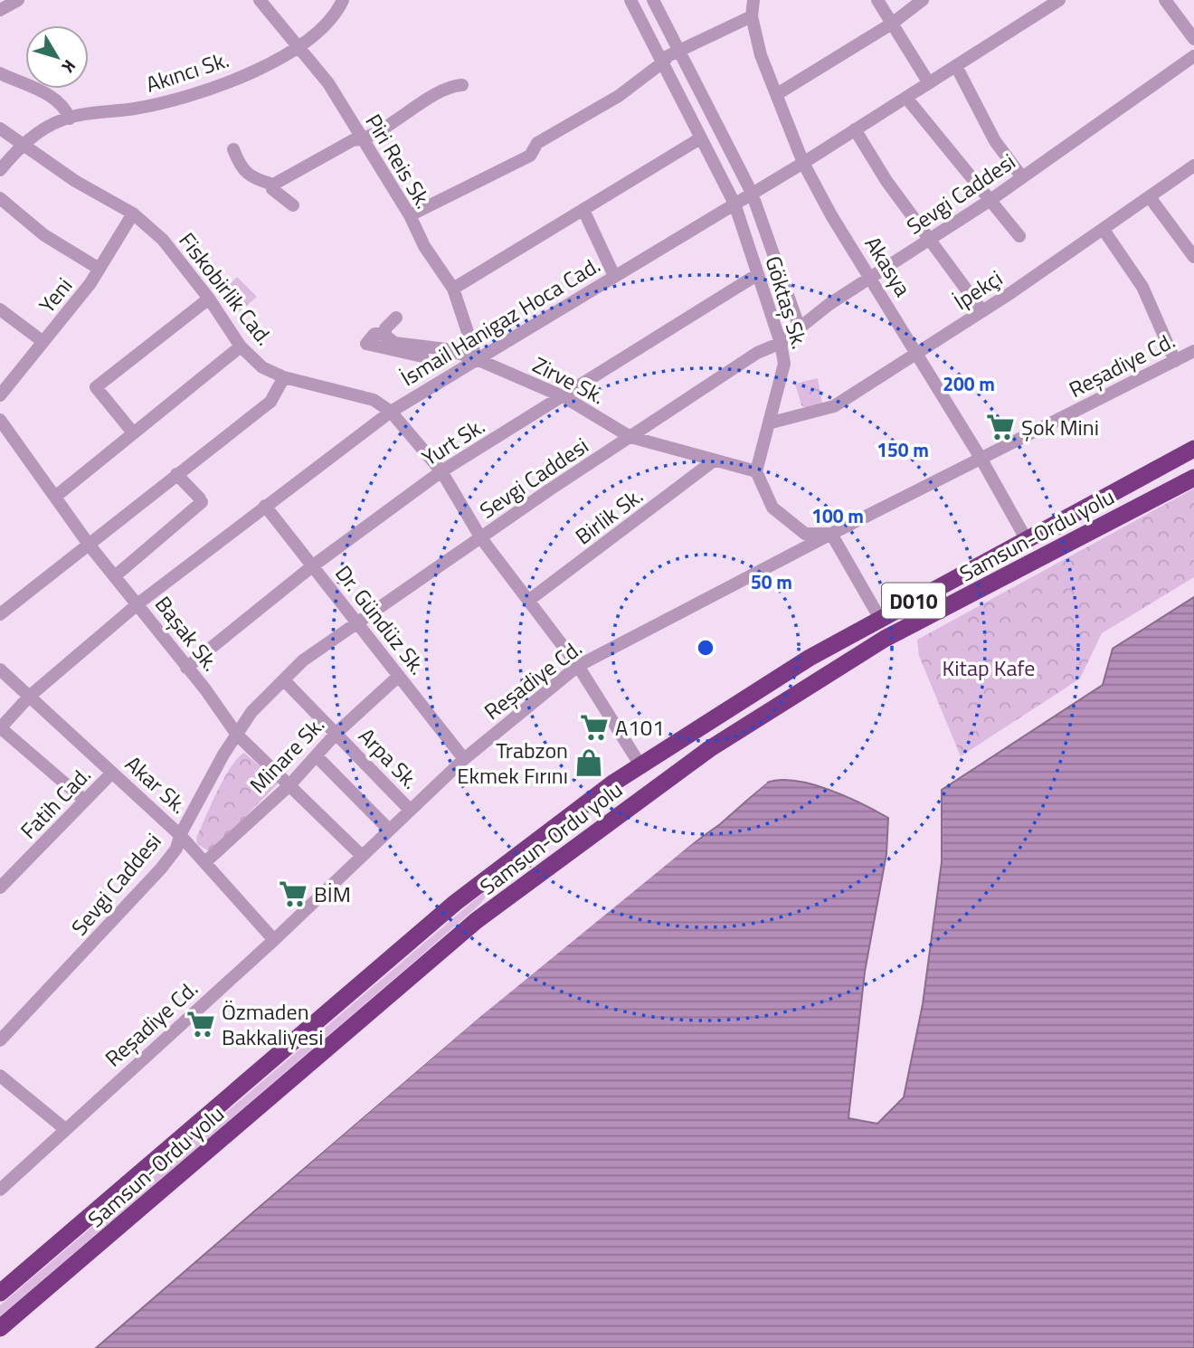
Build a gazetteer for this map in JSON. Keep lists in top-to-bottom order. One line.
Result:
{"streets":{"highway":["Samsun-Ordu yolu","D010"],"street":["Akıncı Sk.","Piri Reis Sk.","Sevgi Caddesi","Akasya","Fiskobirlik Cad.","İpekçi","Yeni","Göktaş Sk.","İsmail Hanigaz Hoca Cad.","Reşadiye Cd.","Zirve Sk.","Yurt Sk.","Birlik Sk.","Dr. Gündüz Sk.","Başak Sk.","Minare Sk.","Arpa Sk.","Akar Sk.","Fatih Cad."]},"crossings":[["Akıncı Sk.","Piri Reis Sk."],["Akıncı Sk.","Fiskobirlik Cad."],["Piri Reis Sk.","İsmail Hanigaz Hoca Cad."],["Piri Reis Sk.","Zirve Sk."],["Sevgi Caddesi","Akasya"],["Sevgi Caddesi","Fiskobirlik Cad."],["Sevgi Caddesi","Göktaş Sk."],["Sevgi Caddesi","Zirve Sk."],["Sevgi Caddesi","Dr. Gündüz Sk."],["Sevgi Caddesi","Başak Sk."],["Sevgi Caddesi","Arpa Sk."],["Sevgi Caddesi","Akar Sk."],["Akasya","İpekçi"],["Akasya","İsmail Hanigaz Hoca Cad."],["Akasya","Reşadiye Cd."],["Akasya","Samsun-Ordu yolu"],["Fiskobirlik Cad.","Yeni"],["Fiskobirlik Cad.","İsmail Hanigaz Hoca Cad."],["Fiskobirlik Cad.","Reşadiye Cd."],["Fiskobirlik Cad.","Yurt Sk."],["Fiskobirlik Cad.","Birlik Sk."],["Fiskobirlik Cad.","Samsun-Ordu yolu"],["İpekçi","Göktaş Sk."],["Göktaş Sk.","İsmail Hanigaz Hoca Cad."],["Göktaş Sk.","Zirve Sk."],["Göktaş Sk.","Yurt Sk."],["İsmail Hanigaz Hoca Cad.","Zirve Sk."],["İsmail Hanigaz Hoca Cad.","Dr. Gündüz Sk."],["İsmail Hanigaz Hoca Cad.","Başak Sk."],["İsmail Hanigaz Hoca Cad.","Akar Sk."],["Reşadiye Cd.","Dr. Gündüz Sk."],["Reşadiye Cd.","Başak Sk."],["Reşadiye Cd.","Arpa Sk."],["Reşadiye Cd.","Akar Sk."],["Zirve Sk.","Yurt Sk."],["Zirve Sk.","Birlik Sk."],["Yurt Sk.","Dr. Gündüz Sk."],["Yurt Sk.","Başak Sk."],["Dr. Gündüz Sk.","Minare Sk."],["Başak Sk.","Minare Sk."],["Minare Sk.","Arpa Sk."],["Minare Sk.","Akar Sk."],["Akar Sk.","Fatih Cad."]],"parks":["Kitap Kafe"],"places":{"supermarket":["Şok Mini","A101","BİM","Özmaden Bakkaliyesi"],"shop":["Trabzon Ekmek Fırını"]},"north":"bottom right","rings":["200 m","150 m","100 m","50 m"]}
